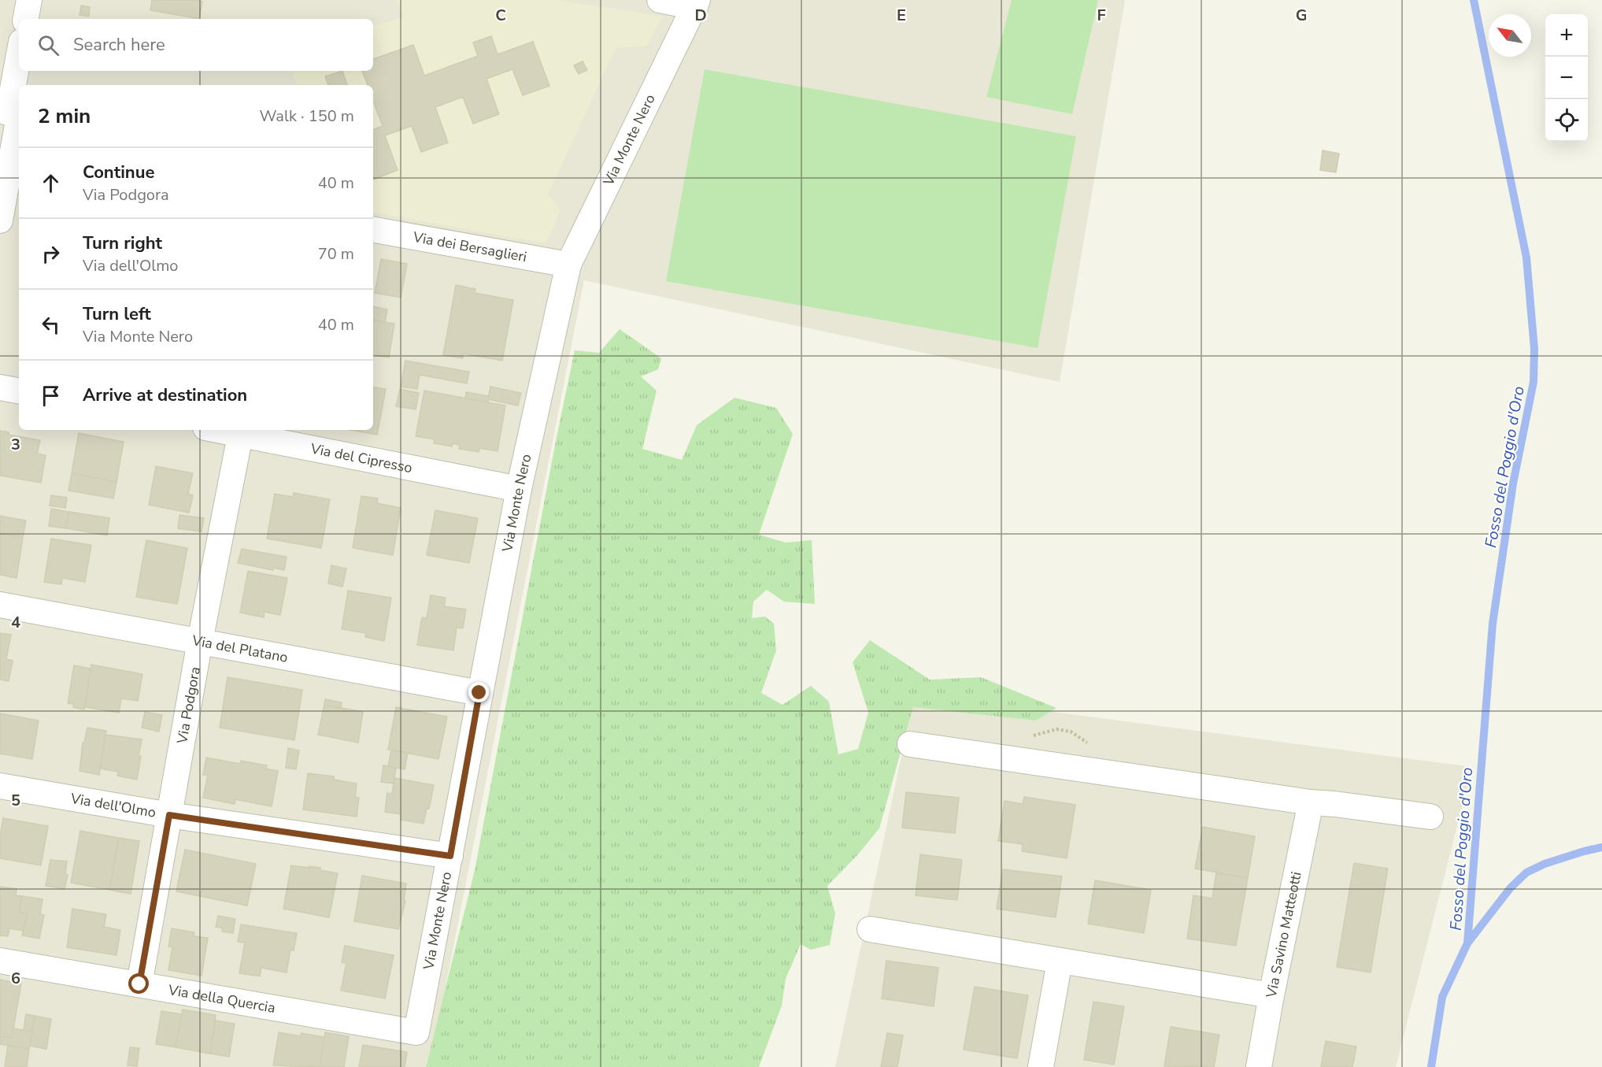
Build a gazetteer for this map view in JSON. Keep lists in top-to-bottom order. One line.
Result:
{"streets":{"street":["Via Monte Nero","Via dei Bersaglieri","Via del Cipresso","Via del Platano","Via Podgora","Via dell'Olmo","Via Savino Matteotti","Via della Quercia"]},"crossings":[["Via Monte Nero","Via dei Bersaglieri"],["Via Monte Nero","Via del Cipresso"],["Via Monte Nero","Via del Platano"],["Via Monte Nero","Via dell'Olmo"],["Via Monte Nero","Via della Quercia"],["Via del Cipresso","Via Podgora"],["Via del Platano","Via Podgora"],["Via Podgora","Via dell'Olmo"],["Via Podgora","Via della Quercia"]],"water":["Fosso del Poggio d'Oro"],"north":"top left","page":{"map_buttons":["+","−"],"search":"Search here","heading":["2 min","Walk · 150 m"],"list":[["Continue","Via Podgora","40 m"],["Turn right","Via dell'Olmo","70 m"],["Turn left","Via Monte Nero","40 m"],"Arrive at destination"]},"grid":{"columns":["C","D","E","F","G"],"rows":["3","4","5","6"]}}
